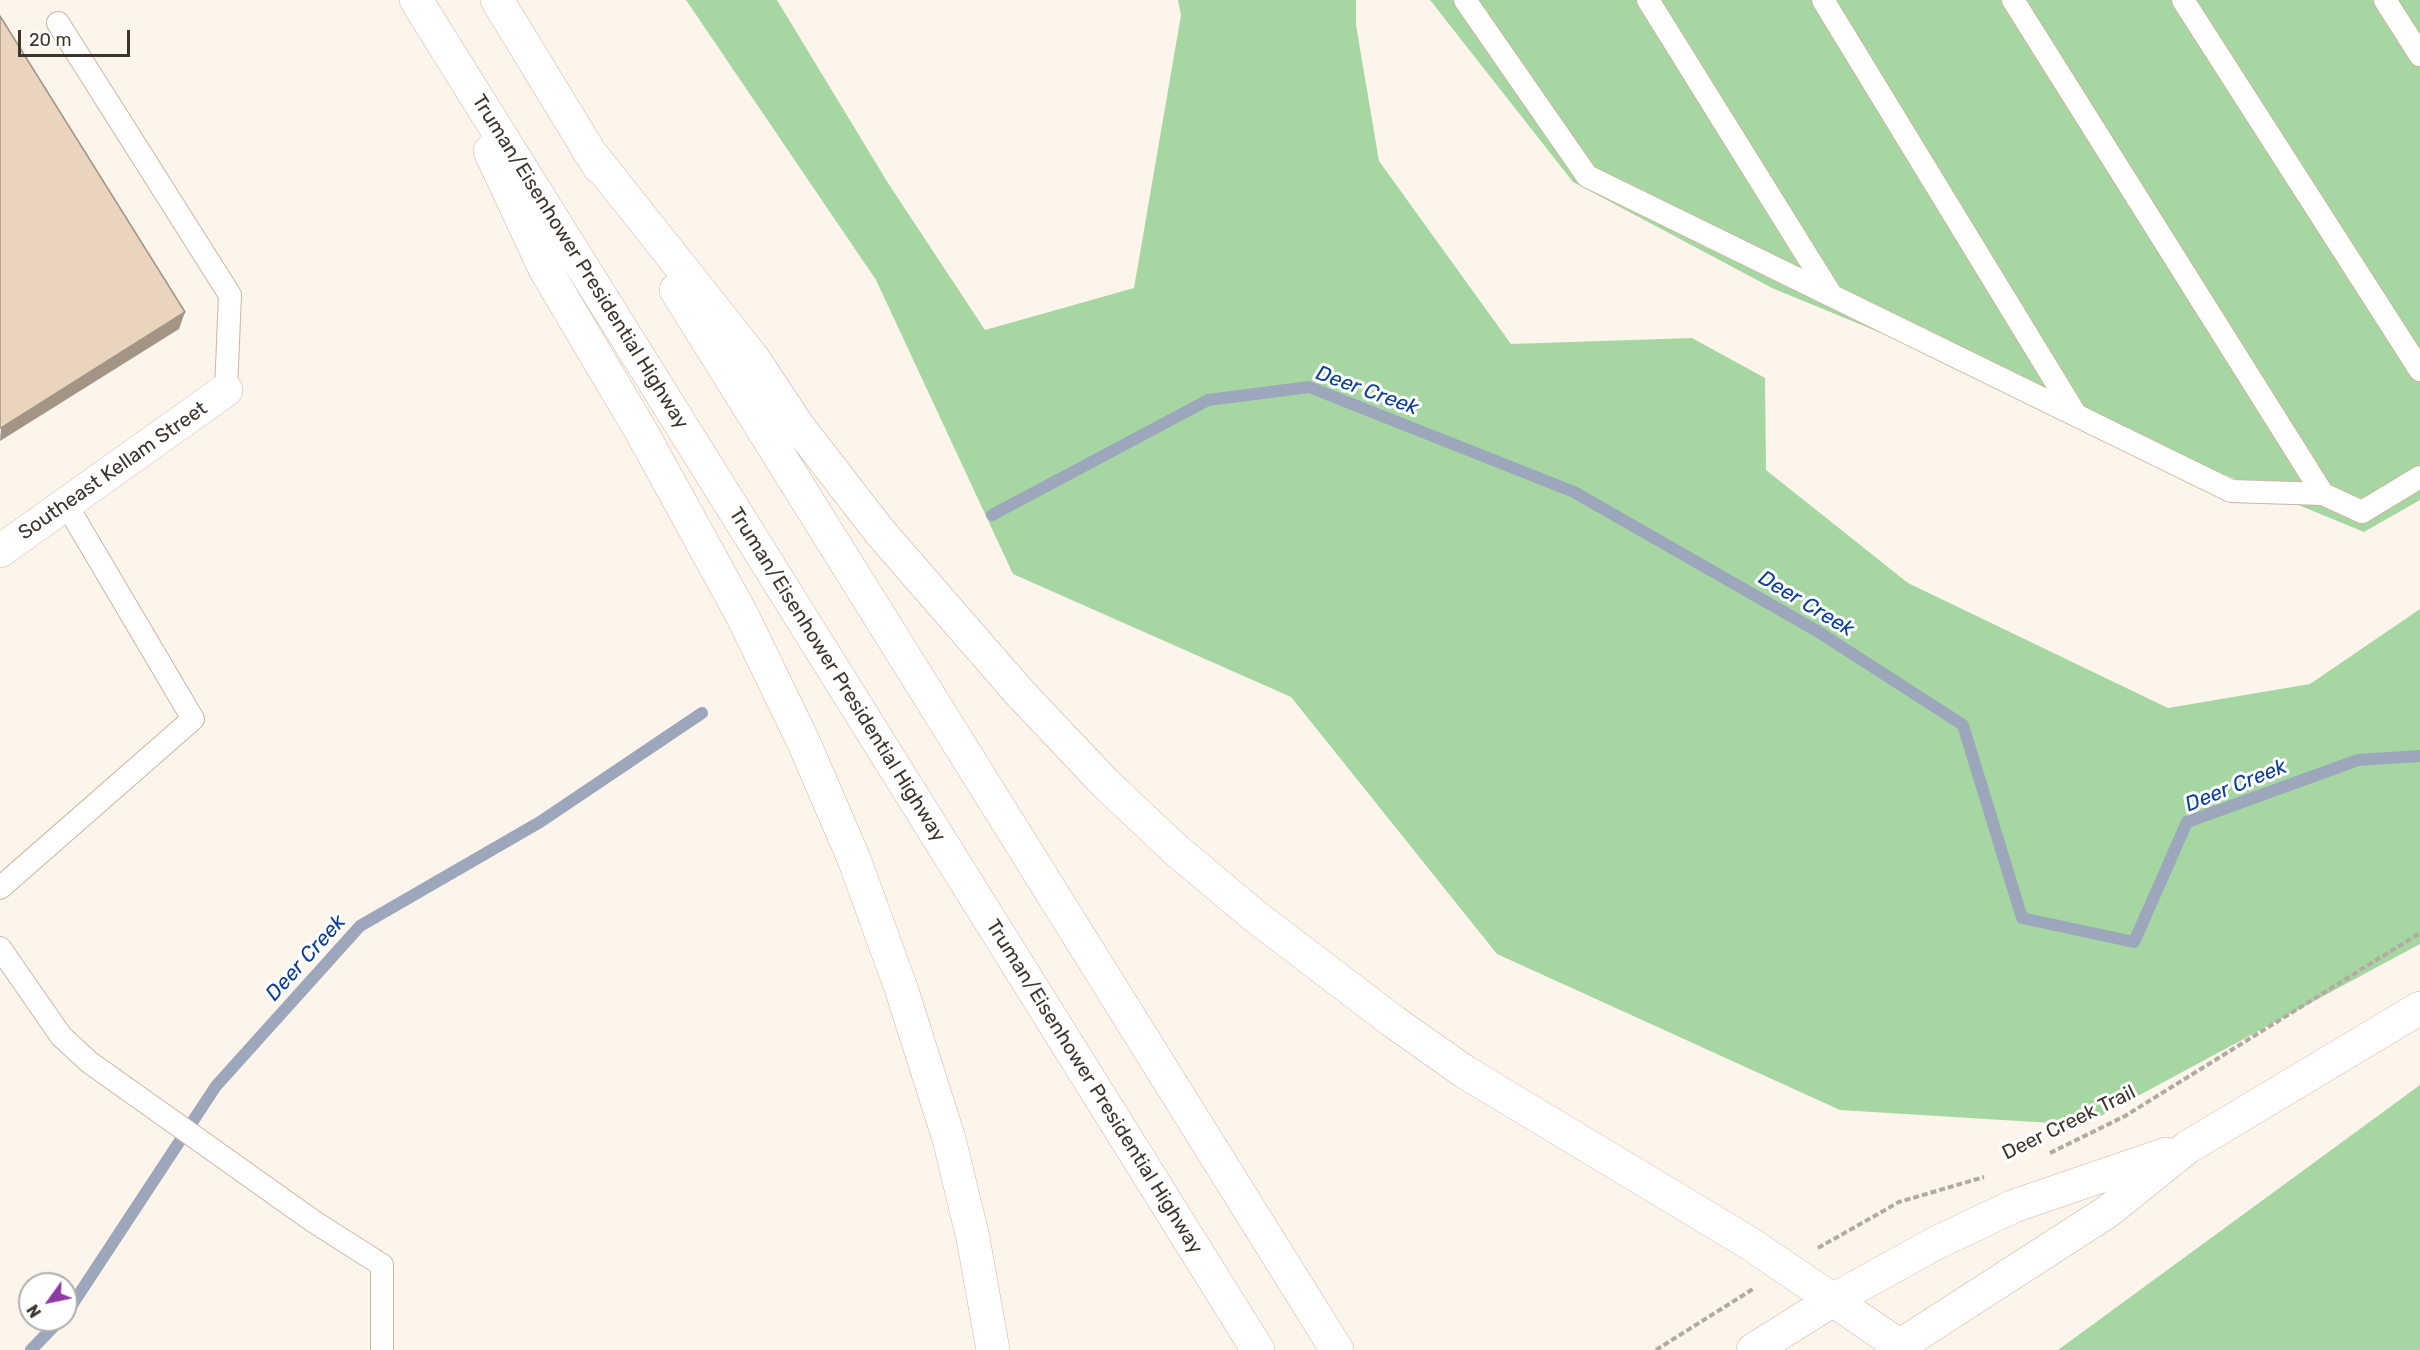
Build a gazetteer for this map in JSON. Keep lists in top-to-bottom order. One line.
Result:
{"streets":{"main road":["Truman/Eisenhower Presidential Highway","Southeast Kellam Street"],"path":["Deer Creek Trail"]},"water":["Deer Creek"],"scale_bar":"20 m","north":"bottom left"}
